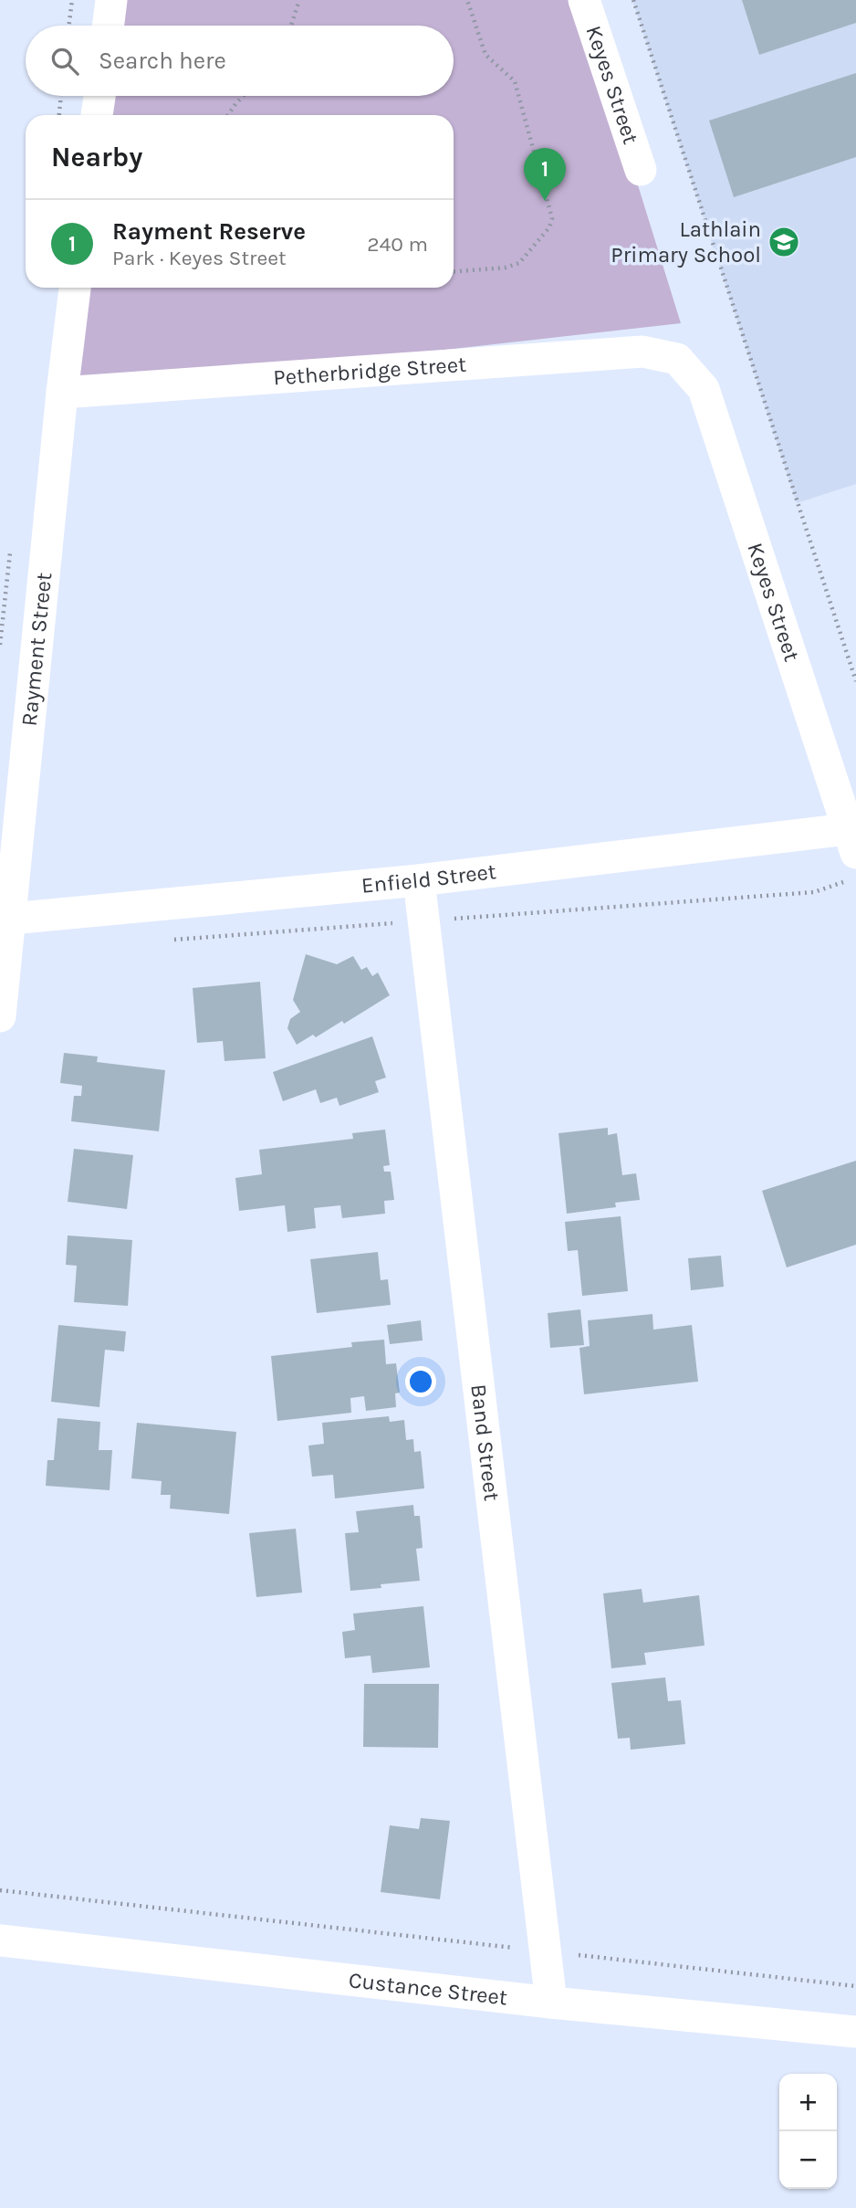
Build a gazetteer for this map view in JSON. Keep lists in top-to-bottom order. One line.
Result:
{"streets":{"street":["Keyes Street","Petherbridge Street","Rayment Street","Enfield Street","Band Street","Custance Street"]},"crossings":[["Keyes Street","Petherbridge Street"],["Keyes Street","Enfield Street"],["Petherbridge Street","Rayment Street"],["Rayment Street","Enfield Street"],["Enfield Street","Band Street"],["Band Street","Custance Street"]],"places":{"school or university":["Lathlain Primary School"]},"page":{"search":"Search here","heading":"Nearby","pins":"1","list":[{"mark":"1","name":"Rayment Reserve","note":"Park · Keyes Street","value":"240 m"}],"map_buttons":["+","−"]}}
